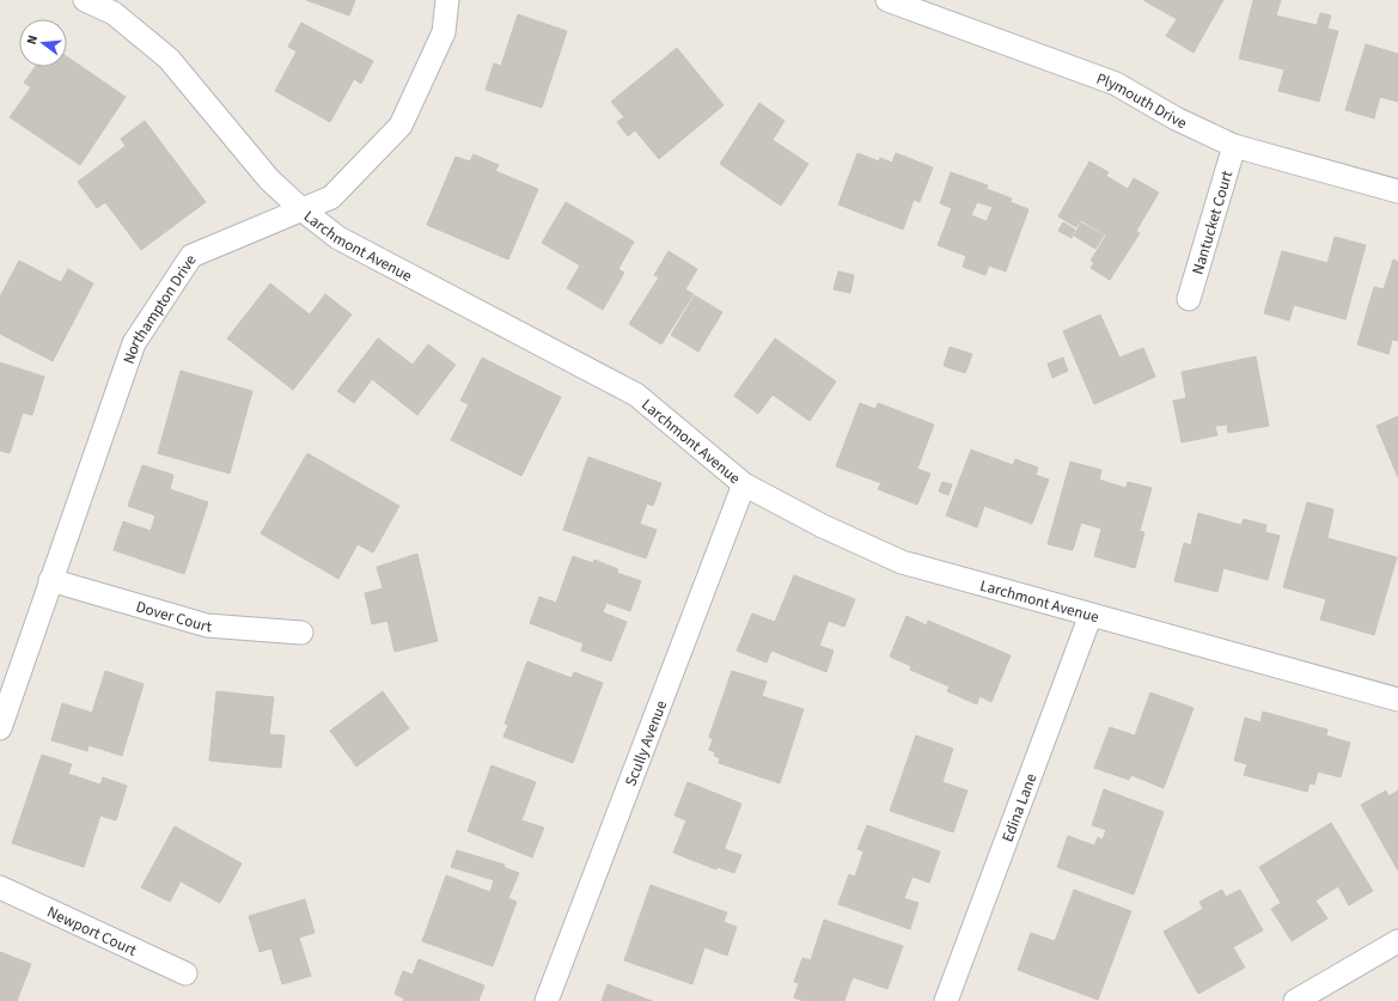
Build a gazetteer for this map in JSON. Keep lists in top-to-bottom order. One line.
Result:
{"streets":{"street":["Plymouth Drive","Nantucket Court","Larchmont Avenue","Northampton Drive","Dover Court","Scully Avenue","Edina Lane","Newport Court"]},"crossings":[["Plymouth Drive","Nantucket Court"],["Larchmont Avenue","Northampton Drive"],["Larchmont Avenue","Scully Avenue"],["Larchmont Avenue","Edina Lane"],["Northampton Drive","Dover Court"]],"north":"left"}
